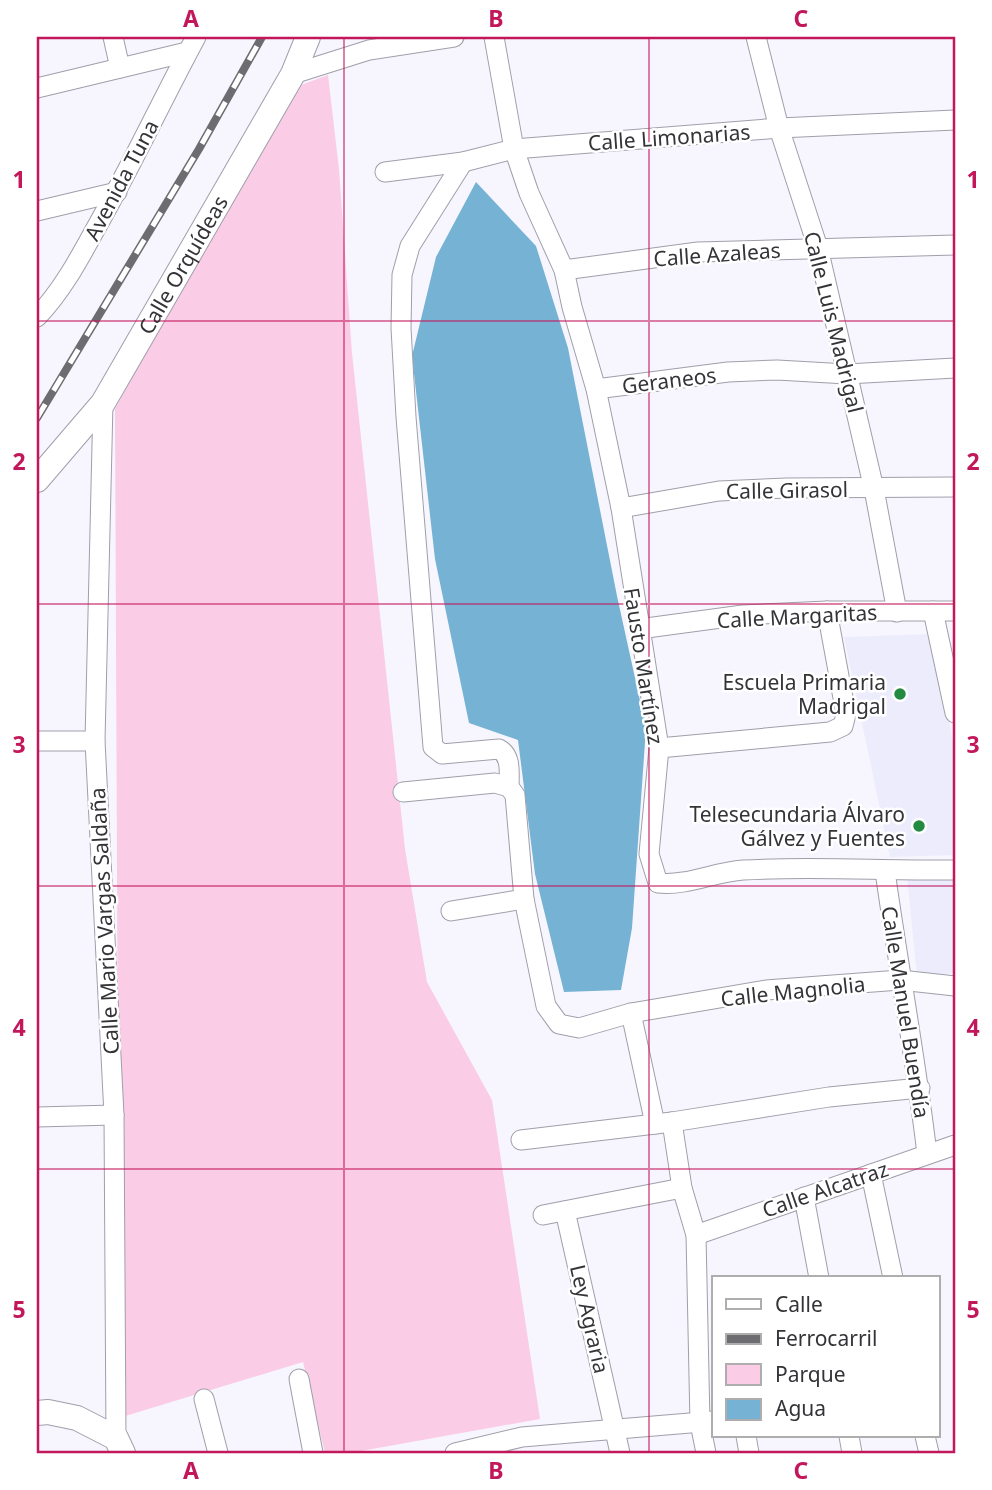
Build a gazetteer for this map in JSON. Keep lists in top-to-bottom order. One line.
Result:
{"streets":{"street":["Calle Limonarias","Avenida Tuna","Calle Azaleas","Calle Orquídeas","Calle Luis Madrigal","Geraneos","Calle Girasol","Calle Margaritas","Fausto Martínez","Calle Mario Vargas Saldaña","Calle Magnolia","Calle Manuel Buendía","Calle Alcatraz","Ley Agraria"]},"crossings":[["Calle Limonarias","Calle Luis Madrigal"],["Calle Limonarias","Geraneos"],["Calle Limonarias","Calle Magnolia"],["Calle Azaleas","Calle Luis Madrigal"],["Calle Azaleas","Geraneos"],["Calle Orquídeas","Calle Mario Vargas Saldaña"],["Calle Luis Madrigal","Geraneos"],["Calle Luis Madrigal","Calle Girasol"],["Calle Luis Madrigal","Calle Margaritas"],["Geraneos","Fausto Martínez"],["Calle Girasol","Fausto Martínez"],["Calle Margaritas","Fausto Martínez"],["Fausto Martínez","Calle Manuel Buendía"],["Calle Magnolia","Calle Manuel Buendía"],["Calle Manuel Buendía","Calle Alcatraz"]],"places":["Escuela Primaria Madrigal","Telesecundaria Álvaro Gálvez y Fuentes"],"legend":["Calle","Ferrocarril","Parque","Agua"],"grid":{"columns":["A","B","C"],"rows":["1","2","3","4","5"]}}
